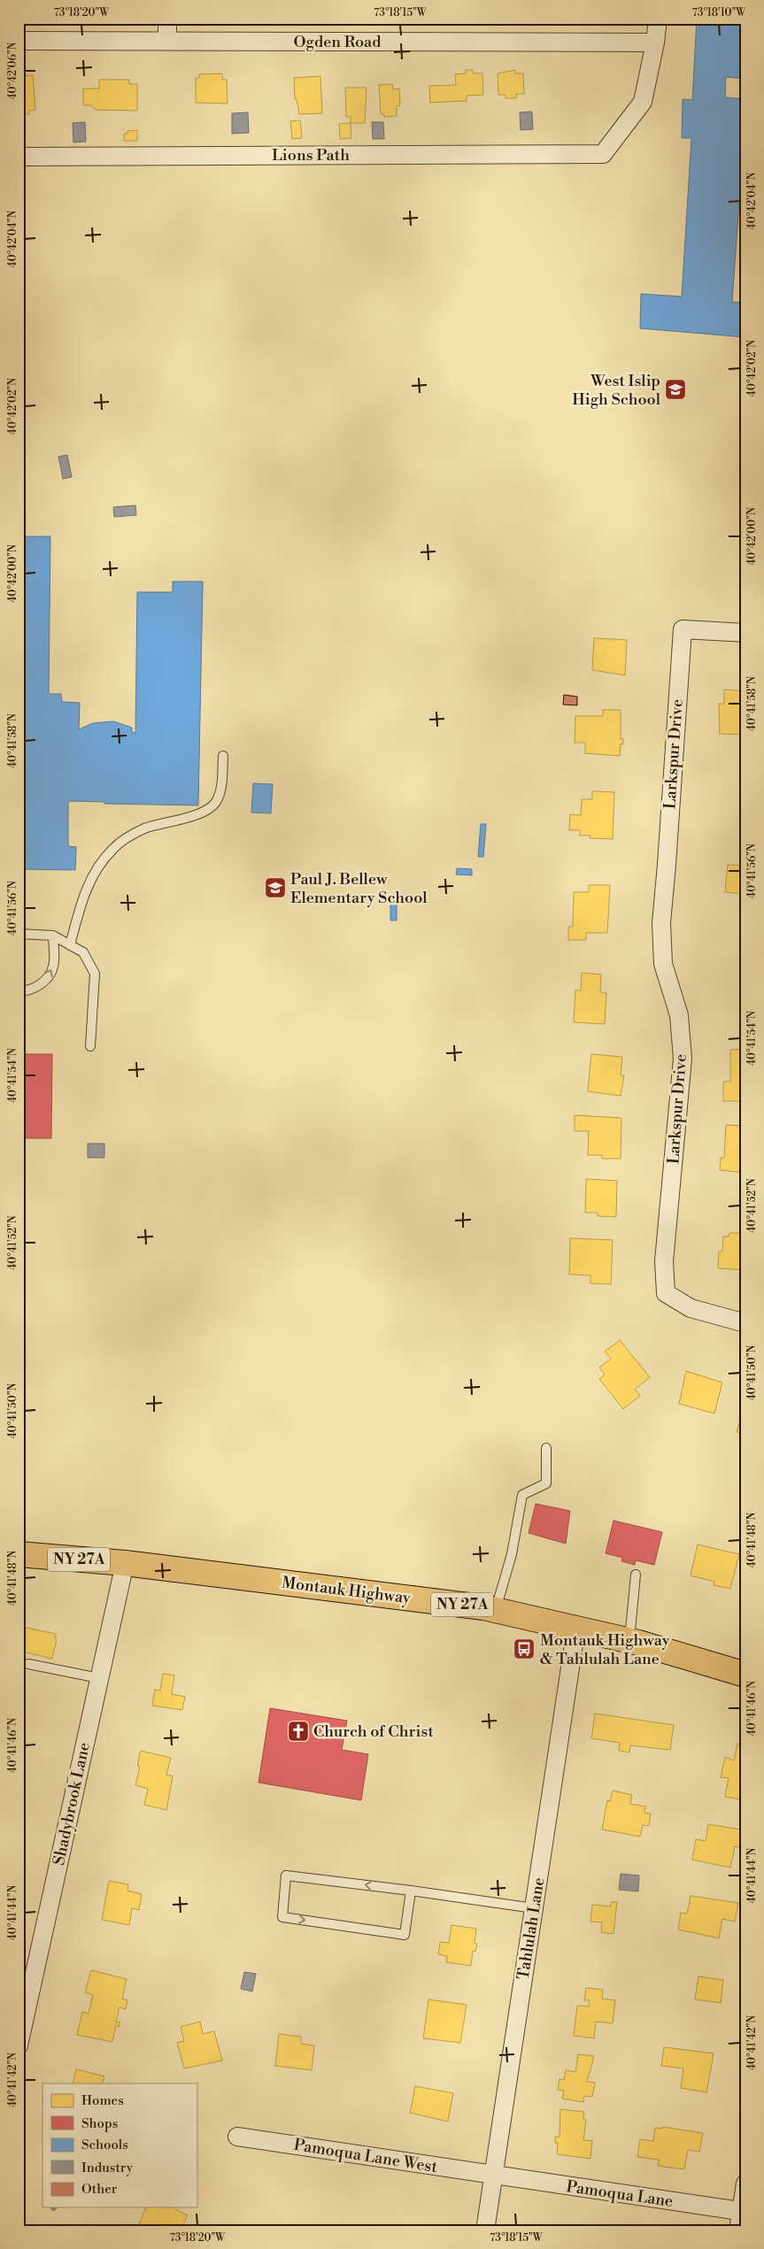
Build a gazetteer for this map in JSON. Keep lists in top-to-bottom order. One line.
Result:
{"streets":{"main road":["NY 27A","Montauk Highway"],"street":["Ogden Road","Lions Path","Larkspur Drive","Shadybrook Lane","Tahlulah Lane","Pamoqua Lane West","Pamoqua Lane"]},"crossings":[["Ogden Road","Lions Path"],["Montauk Highway","Shadybrook Lane"],["Montauk Highway","Tahlulah Lane"],["Tahlulah Lane","Pamoqua Lane West"],["Tahlulah Lane","Pamoqua Lane"],["Pamoqua Lane West","Pamoqua Lane"]],"places":{"school or university":["West Islip High School","Paul J. Bellew Elementary School"],"bus stop":["Montauk Highway & Tahlulah Lane"],"church":["Church of Christ"]},"legend":["Homes","Shops","Schools","Industry","Other"],"coordinates":["73°18'20\"W","73°18'15\"W","73°18'10\"W","40°42'06\"N","40°42'04\"N","40°42'02\"N","40°42'00\"N","40°41'58\"N","40°41'56\"N","40°41'54\"N","40°41'52\"N","40°41'50\"N","40°41'48\"N","40°41'46\"N","40°41'44\"N","40°41'42\"N"]}
